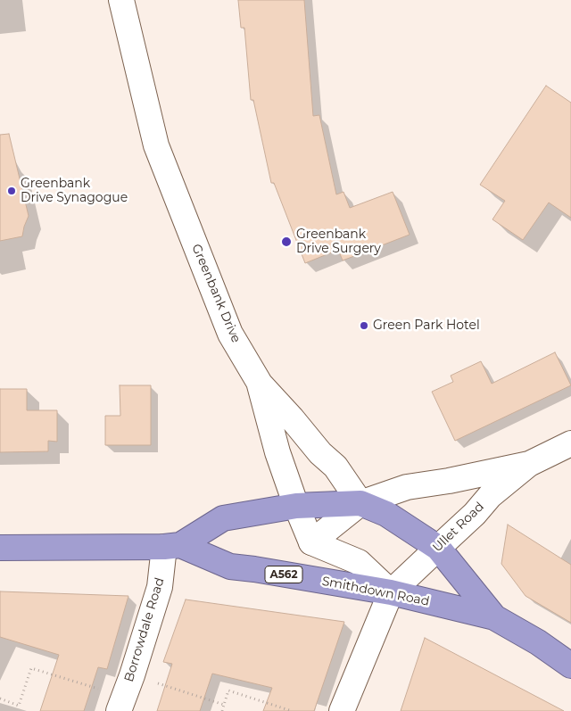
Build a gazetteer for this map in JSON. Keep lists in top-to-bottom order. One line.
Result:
{"streets":{"highway":["A562","Smithdown Road"],"street":["Greenbank Drive","Ullet Road","Borrowdale Road"]},"crossings":[["Greenbank Drive","Ullet Road"],["Greenbank Drive","Smithdown Road"],["Ullet Road","Smithdown Road"],["Smithdown Road","Borrowdale Road"]],"places":["Greenbank Drive Synagogue","Greenbank Drive Surgery","Green Park Hotel"]}
